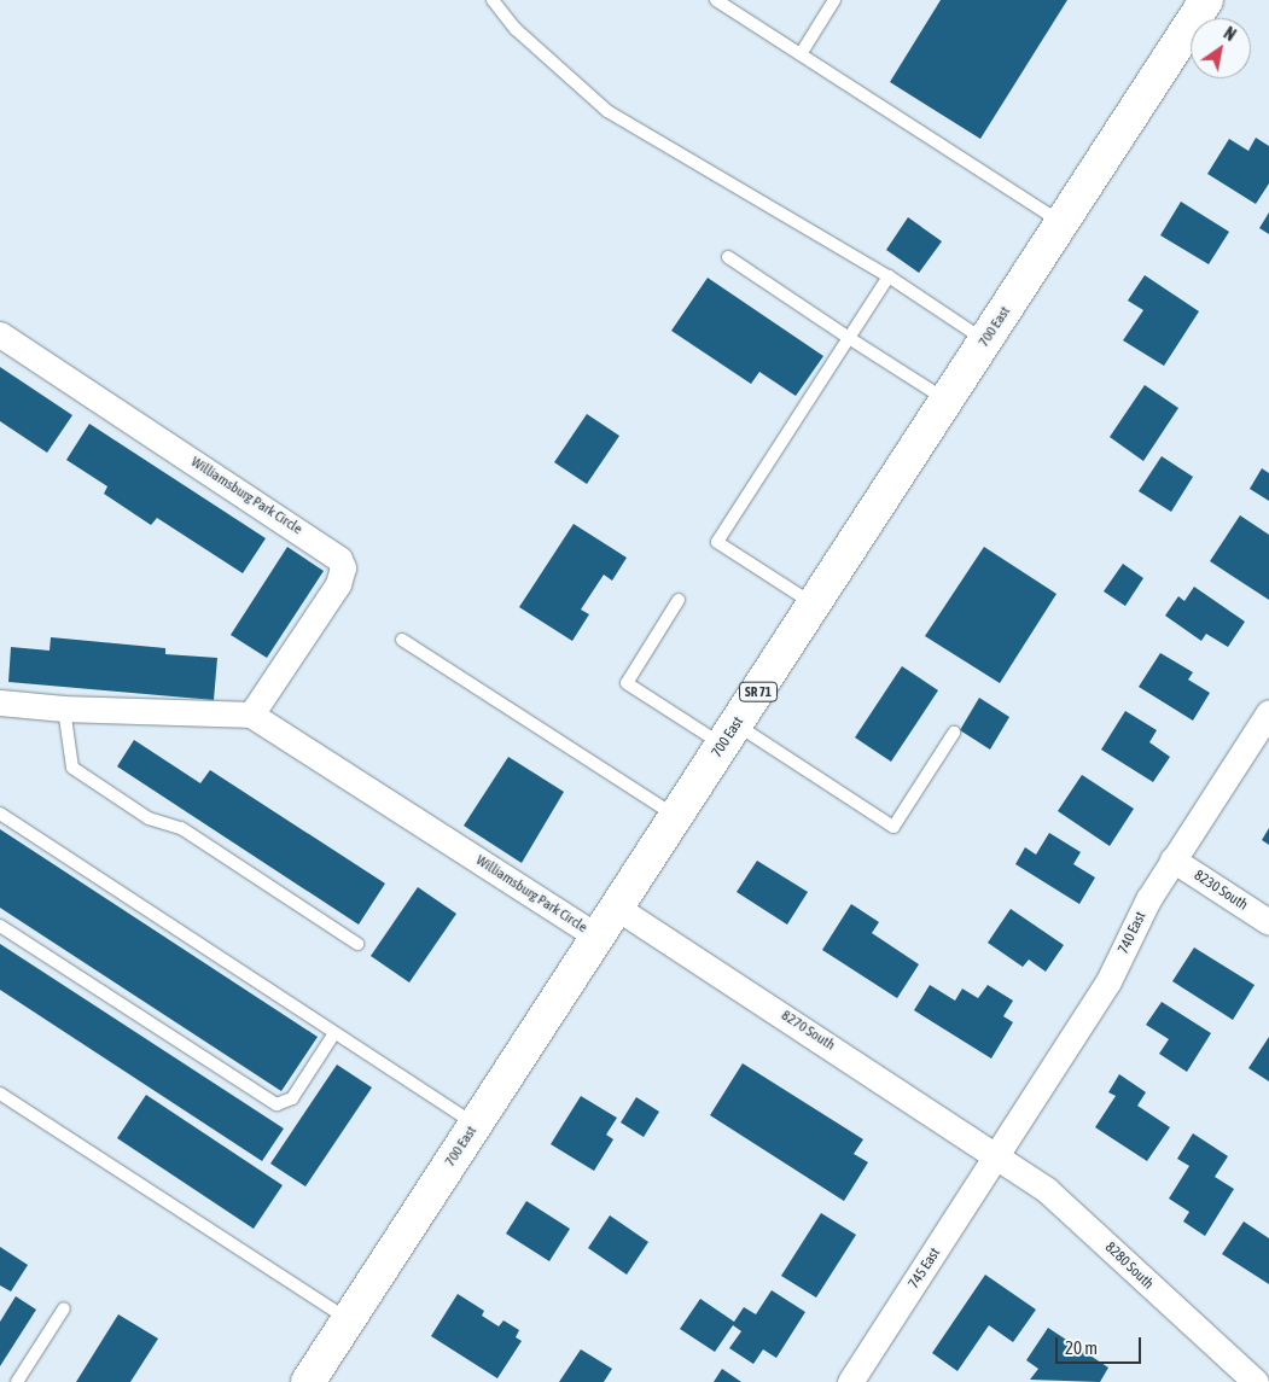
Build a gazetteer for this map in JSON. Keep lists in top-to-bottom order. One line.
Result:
{"streets":{"main road":["700 East","SR 71"],"street":["Williamsburg Park Circle","8230 South","740 East","8270 South","8280 South","745 East"]},"crossings":[["700 East","Williamsburg Park Circle"],["700 East","8270 South"],["8230 South","740 East"],["740 East","8270 South"],["740 East","8280 South"],["740 East","745 East"],["8270 South","8280 South"],["8270 South","745 East"],["8280 South","745 East"]],"scale_bar":"20 m","north":"top right"}
